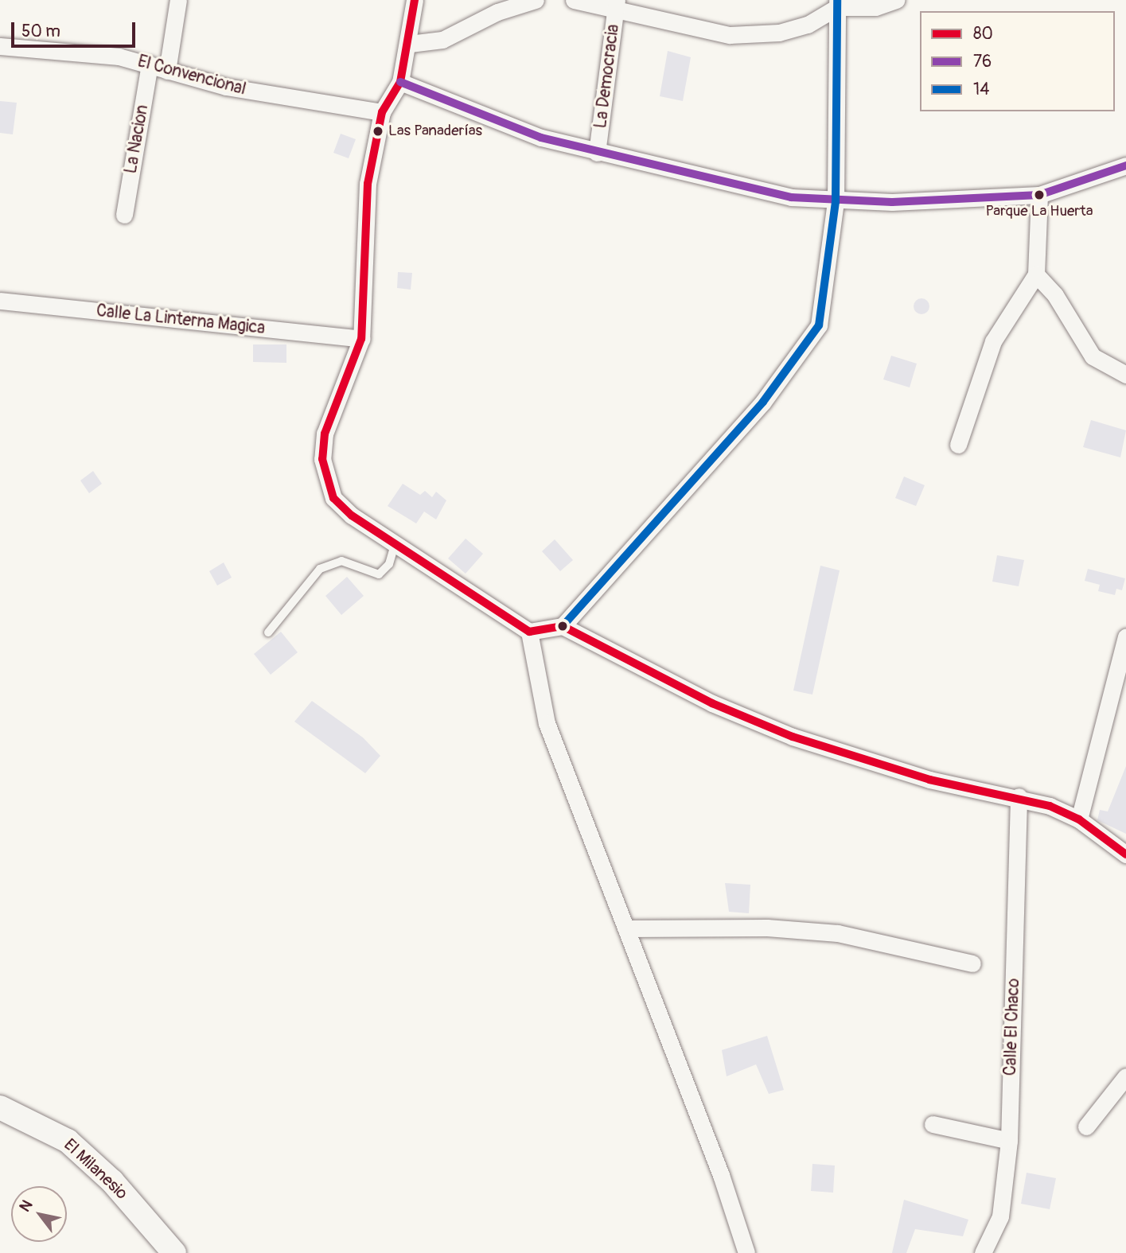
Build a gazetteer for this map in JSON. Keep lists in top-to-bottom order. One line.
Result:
{"streets":{"street":["El Convencional","La Democracia","La Nacion","Calle La Linterna Magica","Calle El Chaco","El Milanesio"]},"crossings":[["El Convencional","La Nacion"]],"places":["Las Panaderías","Parque La Huerta"],"lines":["transit line 80","transit line 14","transit line 76"],"legend":["80","76","14"],"scale_bar":"50 m","north":"top left"}
